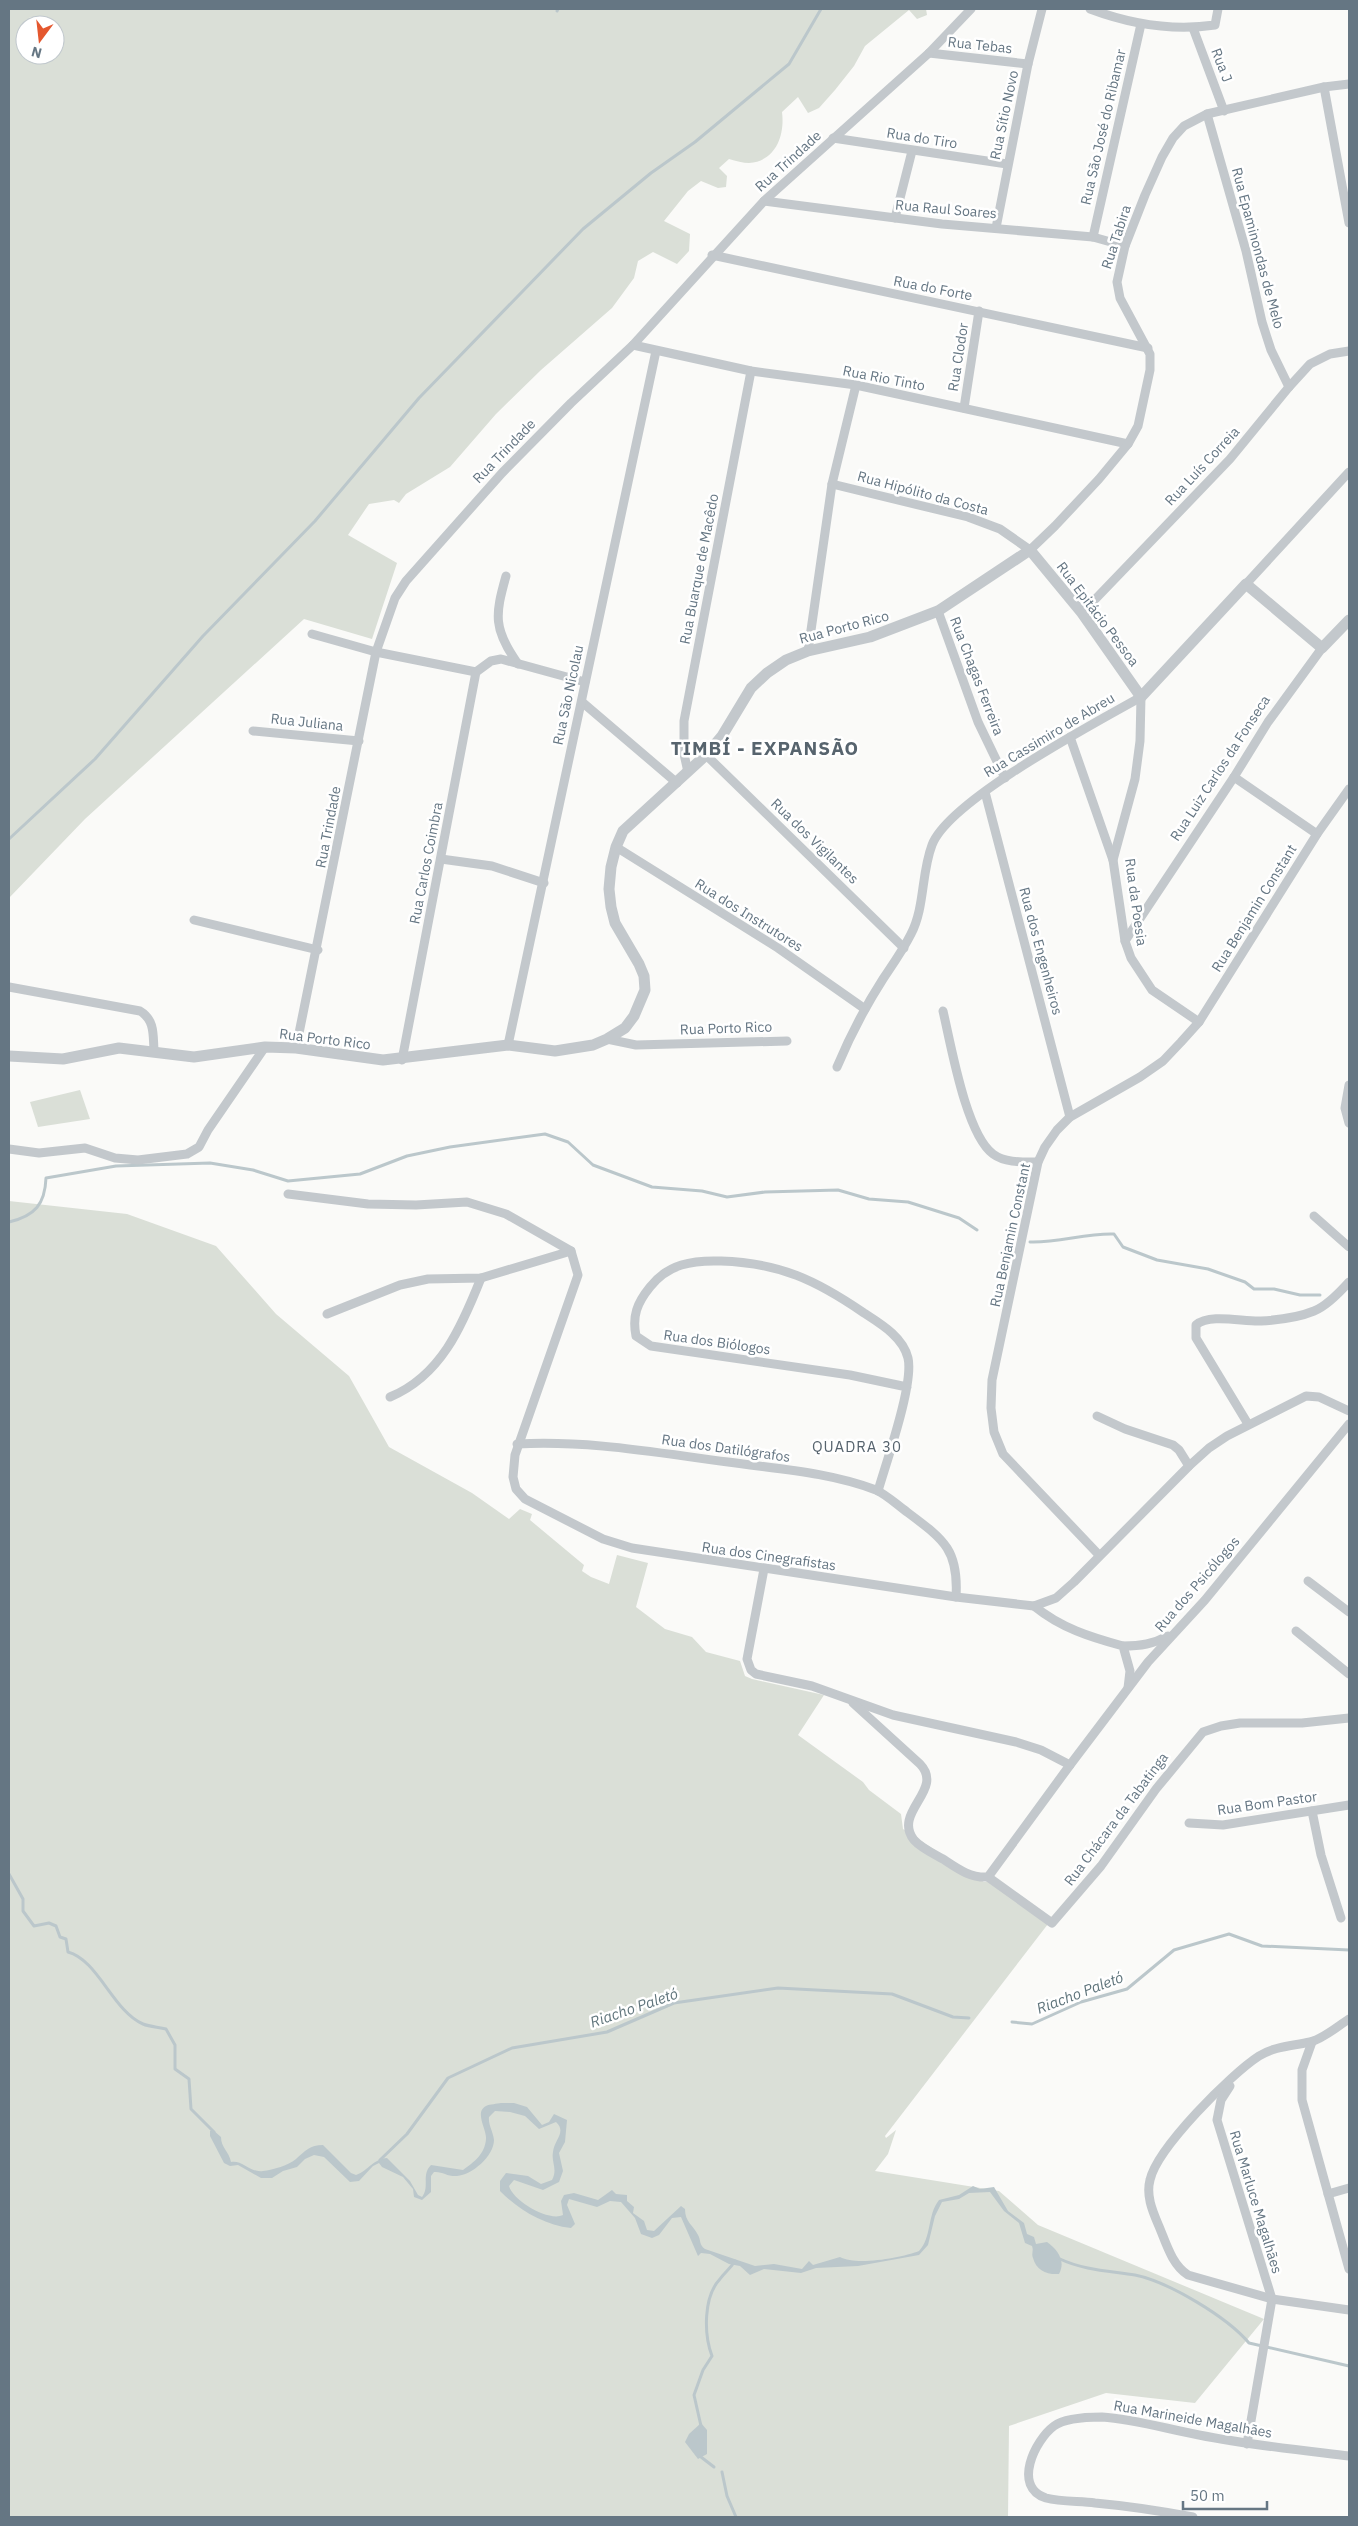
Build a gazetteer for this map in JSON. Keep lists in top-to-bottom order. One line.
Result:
{"streets":{"street":["Rua Tebas","Rua J","Rua Sítio Novo","Rua São José do Ribamar","Rua do Tiro","Rua Trindade","Rua Raul Soares","Rua Tabira","Rua Epaminondas de Melo","Rua do Forte","Rua Clodor","Rua Rio Tinto","Rua Luís Correia","Rua Hipólito da Costa","Rua Buarque de Macêdo","Rua Epitácio Pessoa","Rua Porto Rico","Rua Chagas Ferreira","Rua São Nicolau","Rua Juliana","Rua Cassimiro de Abreu","Rua Luiz Carlos da Fonseca","Rua dos Vigilantes","Rua Carlos Coimbra","Rua da Poesia","Rua Benjamin Constant","Rua dos Instrutores","Rua dos Engenheiros","Rua dos Biólogos","Rua dos Datilógrafos","Rua dos Cinegrafistas","Rua dos Psicólogos","Rua Bom Pastor","Rua Chácara da Tabatinga","Rua Marluce Magalhães","Rua Marineide Magalhães"]},"crossings":[["Rua Tebas","Rua Sítio Novo"],["Rua Tebas","Rua Trindade"],["Rua J","Rua Tabira"],["Rua Sítio Novo","Rua do Tiro"],["Rua Sítio Novo","Rua Raul Soares"],["Rua São José do Ribamar","Rua Raul Soares"],["Rua do Tiro","Rua Trindade"],["Rua Trindade","Rua Raul Soares"],["Rua Trindade","Rua do Forte"],["Rua Trindade","Rua Rio Tinto"],["Rua Trindade","Rua Porto Rico"],["Rua Trindade","Rua Juliana"],["Rua Raul Soares","Rua Tabira"],["Rua Tabira","Rua Epaminondas de Melo"],["Rua Tabira","Rua do Forte"],["Rua Tabira","Rua Rio Tinto"],["Rua Tabira","Rua Hipólito da Costa"],["Rua Tabira","Rua Epitácio Pessoa"],["Rua Tabira","Rua Porto Rico"],["Rua Epaminondas de Melo","Rua Luís Correia"],["Rua do Forte","Rua Clodor"],["Rua Clodor","Rua Rio Tinto"],["Rua Rio Tinto","Rua Buarque de Macêdo"],["Rua Rio Tinto","Rua São Nicolau"],["Rua Luís Correia","Rua Epitácio Pessoa"],["Rua Hipólito da Costa","Rua Epitácio Pessoa"],["Rua Hipólito da Costa","Rua Porto Rico"],["Rua Buarque de Macêdo","Rua Porto Rico"],["Rua Epitácio Pessoa","Rua Porto Rico"],["Rua Epitácio Pessoa","Rua Cassimiro de Abreu"],["Rua Epitácio Pessoa","Rua da Poesia"],["Rua Porto Rico","Rua Chagas Ferreira"],["Rua Porto Rico","Rua São Nicolau"],["Rua Porto Rico","Rua dos Vigilantes"],["Rua Porto Rico","Rua Carlos Coimbra"],["Rua Porto Rico","Rua dos Instrutores"],["Rua Chagas Ferreira","Rua Cassimiro de Abreu"],["Rua Cassimiro de Abreu","Rua dos Vigilantes"],["Rua Cassimiro de Abreu","Rua da Poesia"],["Rua Cassimiro de Abreu","Rua dos Instrutores"],["Rua Cassimiro de Abreu","Rua dos Engenheiros"],["Rua Luiz Carlos da Fonseca","Rua da Poesia"],["Rua da Poesia","Rua Benjamin Constant"],["Rua Benjamin Constant","Rua dos Engenheiros"],["Rua Benjamin Constant","Rua dos Cinegrafistas"],["Rua dos Biólogos","Rua dos Datilógrafos"],["Rua dos Datilógrafos","Rua dos Cinegrafistas"],["Rua dos Psicólogos","Rua Chácara da Tabatinga"],["Rua Marluce Magalhães","Rua Marineide Magalhães"]],"districts":["TIMBÍ - EXPANSÃO","QUADRA 30"],"water":["Riacho Paletó"],"scale_bar":"50 m","north":"bottom"}
